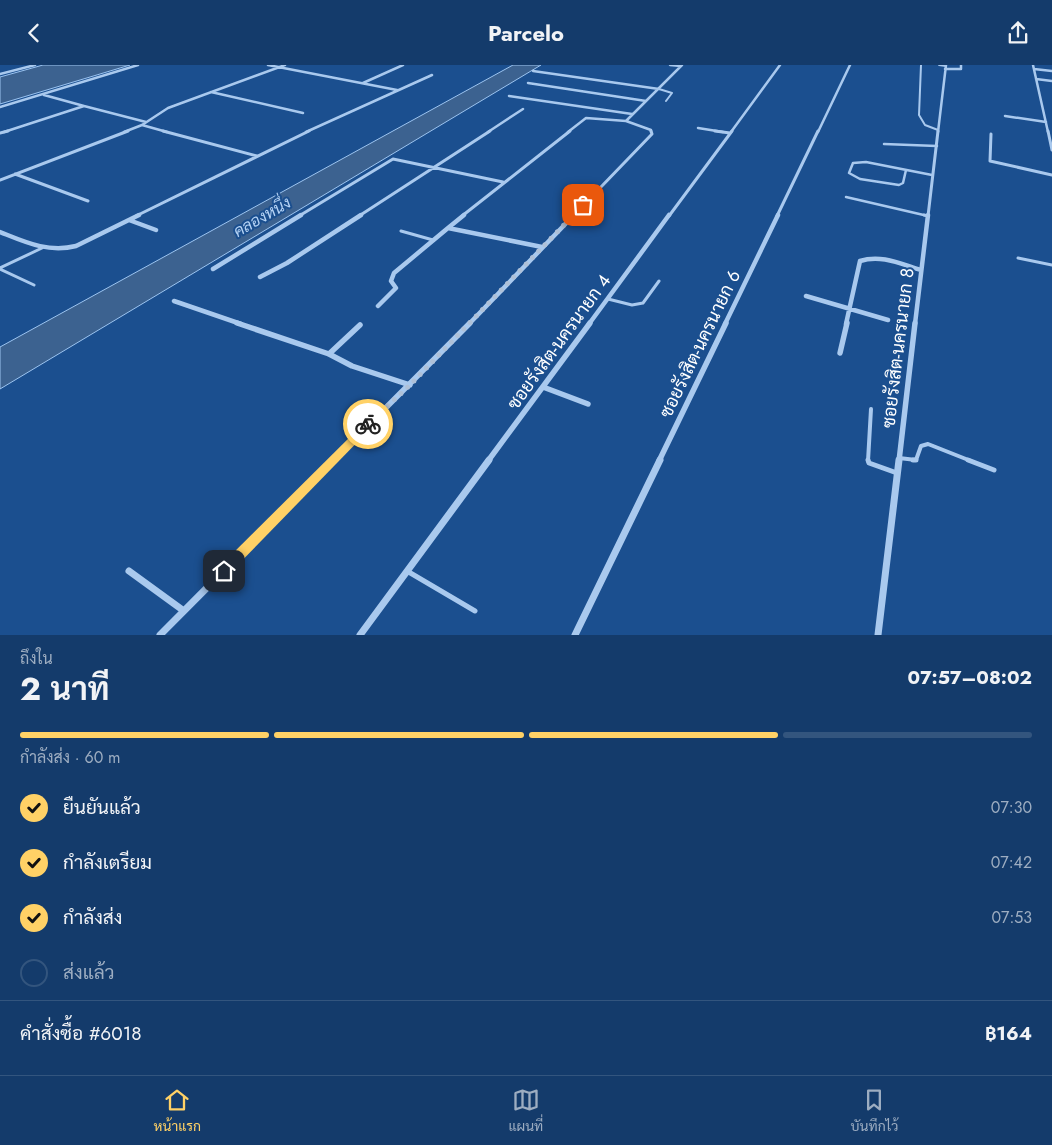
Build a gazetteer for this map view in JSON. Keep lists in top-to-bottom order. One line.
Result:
{"streets":{"street":["ซอยรังสิต-นครนายก 4","ซอยรังสิต-นครนายก 6","ซอยรังสิต-นครนายก 8"]},"water":["คลองหนึ่ง"],"page":{"header":"Parcelo","heading":["2 นาที","ถึงใน","07:57–08:02"],"panel":["คำสั่งซื้อ #6018","฿164"],"bar":"กำลังส่ง · 60 m","list":[["ยืนยันแล้ว","07:30"],["กำลังเตรียม","07:42"],["กำลังส่ง","07:53"],"ส่งแล้ว"],"tabs":["หน้าแรก","แผนที่","บันทึกไว้"]}}
